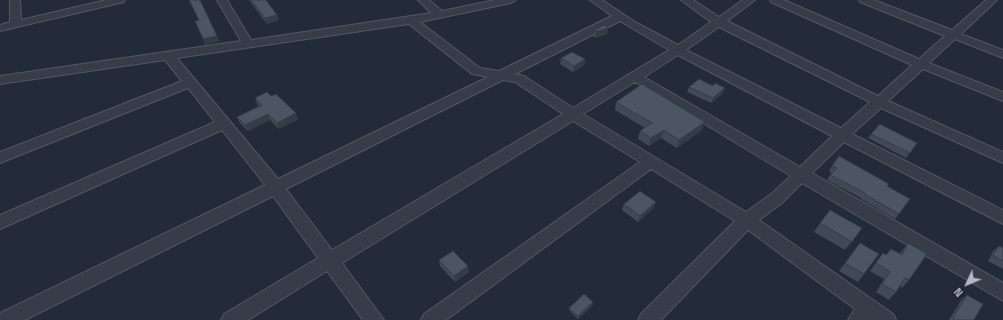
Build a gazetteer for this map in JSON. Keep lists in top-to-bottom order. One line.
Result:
{"north":"bottom left"}
